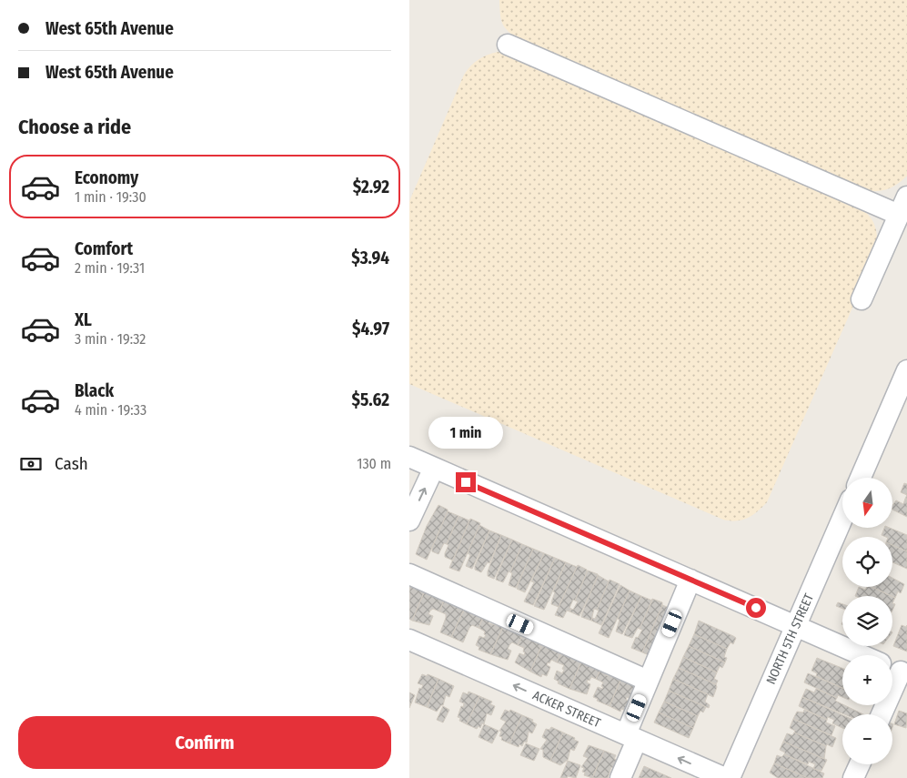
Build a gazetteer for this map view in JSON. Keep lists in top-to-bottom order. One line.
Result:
{"streets":{"street":["NORTH 5TH STREET","ACKER STREET"]},"north":"bottom","page":{"banner":["West 65th Avenue","West 65th Avenue"],"heading":"Choose a ride","list":[{"name":"Economy","note":"1 min · 19:30","value":"$2.92"},{"name":"Comfort","note":"2 min · 19:31","value":"$3.94"},{"name":"XL","note":"3 min · 19:32","value":"$4.97"},{"name":"Black","note":"4 min · 19:33","value":"$5.62"}],"bubble":"1 min","pay":["Cash","130 m"],"map_buttons":["+","−"],"buttons":"Confirm"}}
